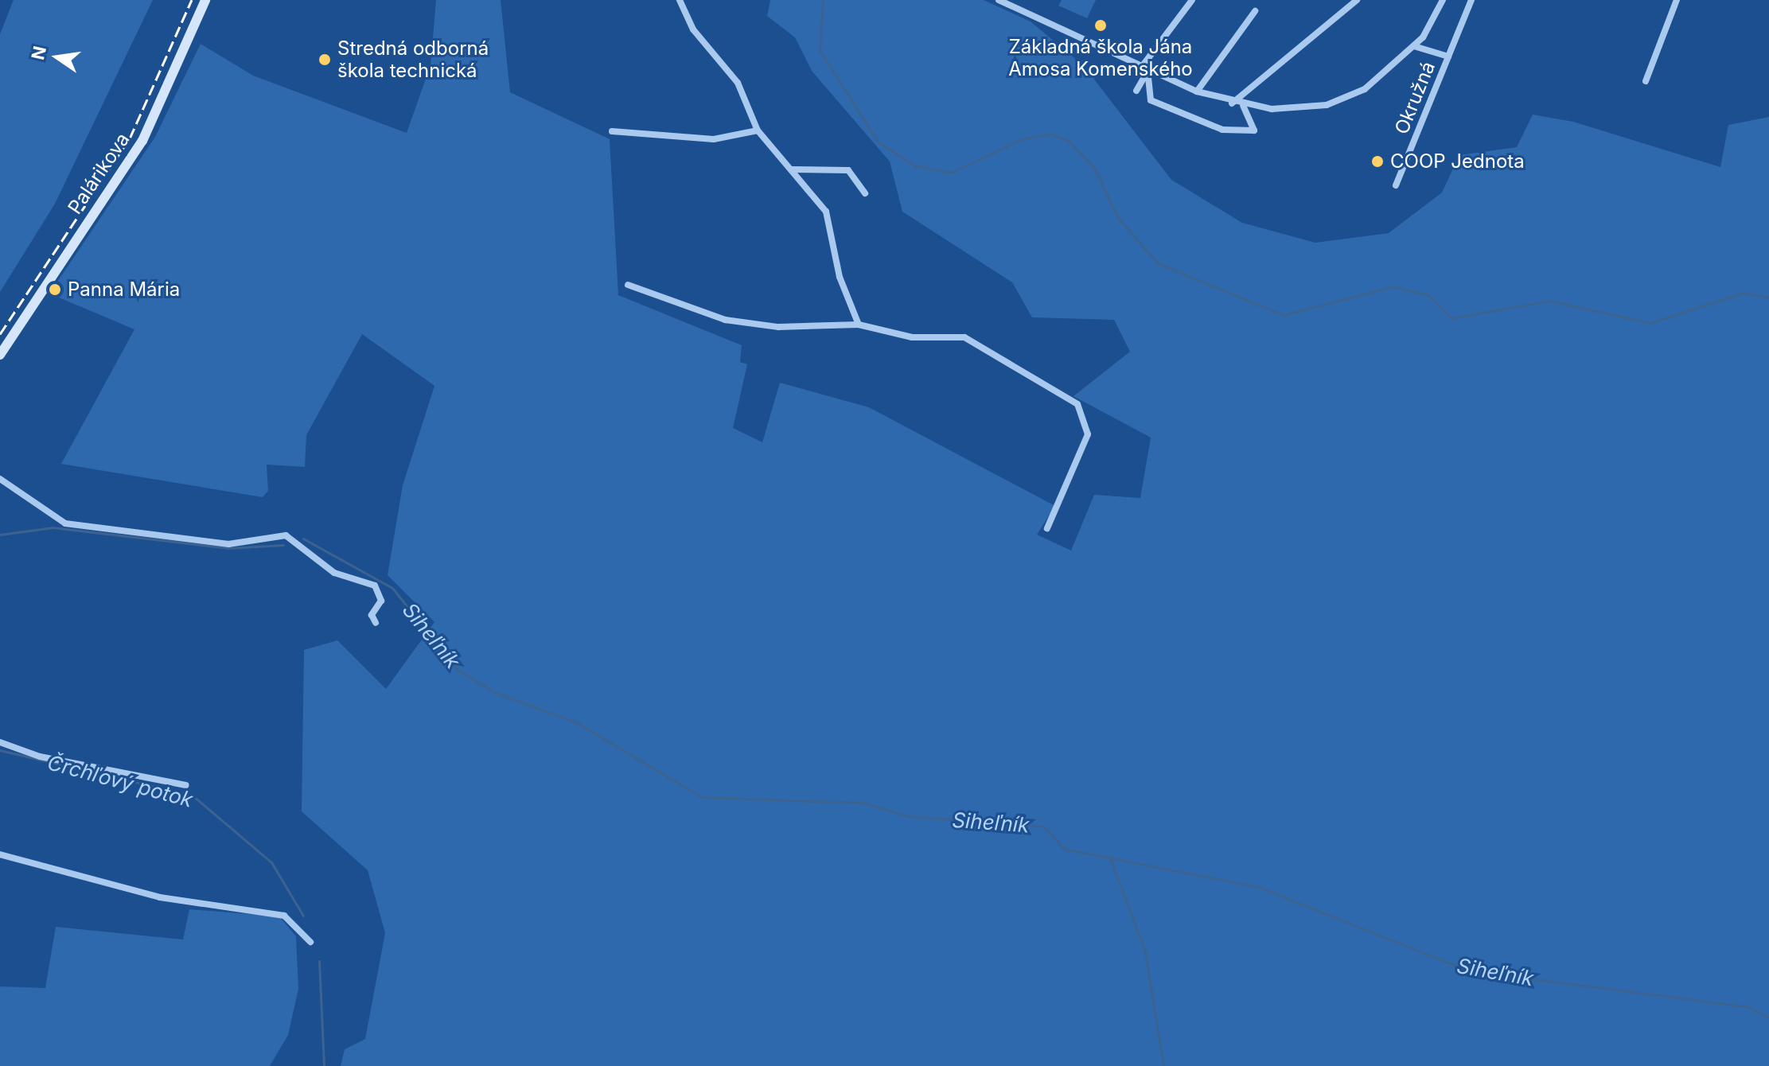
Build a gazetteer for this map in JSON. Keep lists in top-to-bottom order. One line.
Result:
{"streets":{"main road":["Palárikova"],"street":["Okružná"]},"water":["Siheľník","Črchľový potok"],"places":["Základná škola Jána Amosa Komenského","Stredná odborná škola technická","COOP Jednota","Panna Mária"],"north":"left"}
